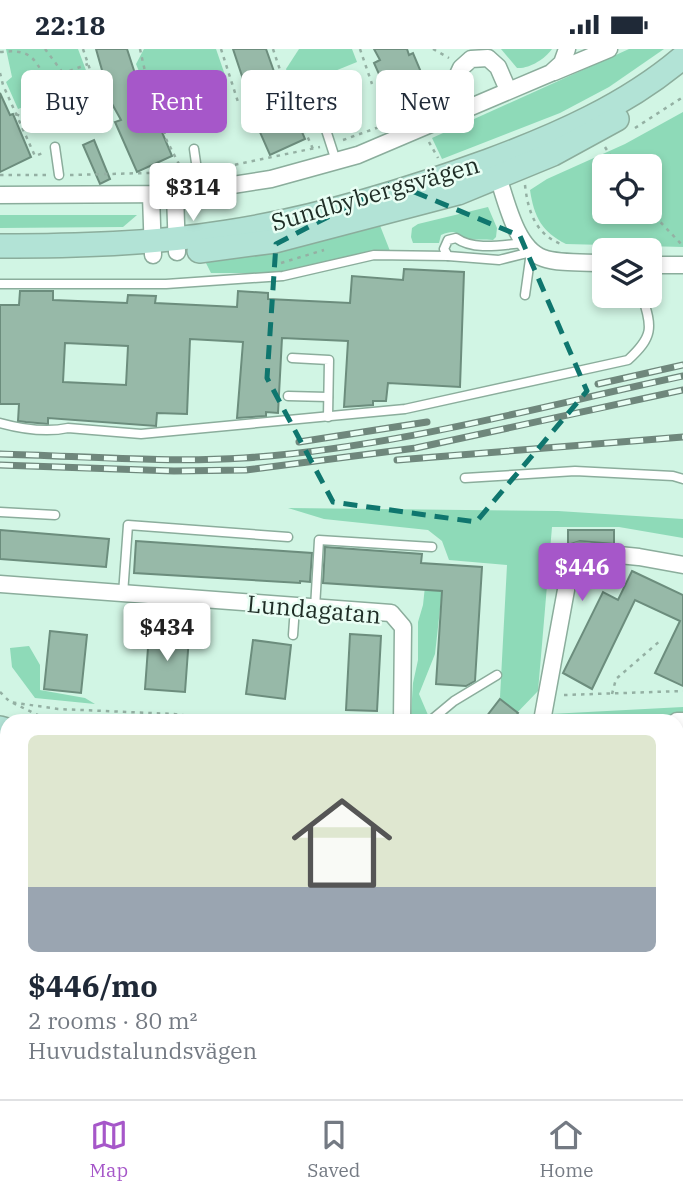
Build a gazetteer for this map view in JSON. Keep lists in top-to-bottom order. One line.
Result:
{"streets":{"main road":["Sundbybergsvägen"],"street":["Lundagatan"]},"page":{"status":"22:18","chip":["Buy","Rent","Filters","New"],"price":["$314","$446","$434"],"list":[{"name":"$446/mo","note":"2 rooms · 80 m² · Huvudstalundsvägen"}],"tabs":["Map","Saved","Home"]}}
